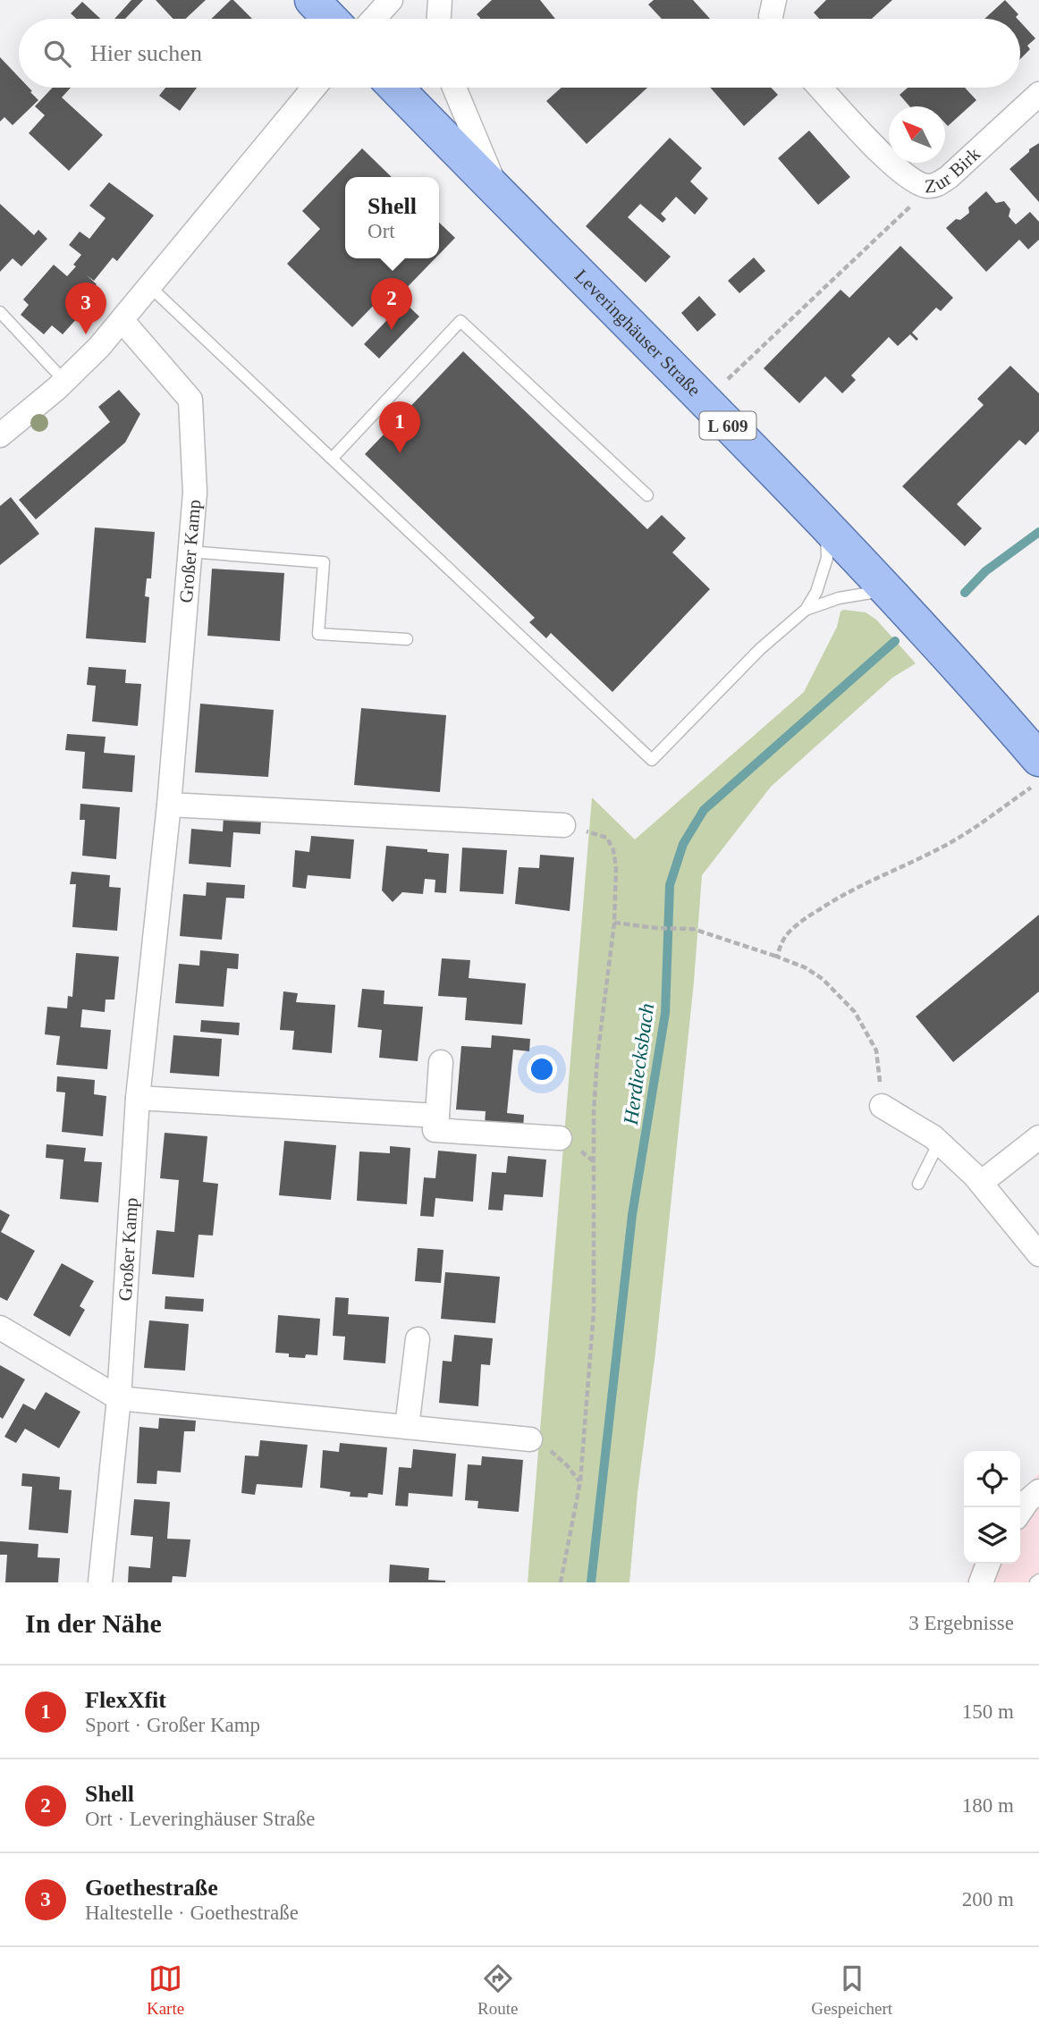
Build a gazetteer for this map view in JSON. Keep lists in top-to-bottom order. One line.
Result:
{"streets":{"main road":["Leveringhäuser Straße","L 609"],"street":["Zur Birk","Großer Kamp"]},"water":["Herdiecksbach"],"north":"top left","page":{"search":"Hier suchen","popup":["Shell","Ort"],"pins":["2","3","1"],"heading":["In der Nähe","3 Ergebnisse"],"list":[{"mark":"1","name":"FlexXfit","note":"Sport · Großer Kamp","value":"150 m"},{"mark":"2","name":"Shell","note":"Ort · Leveringhäuser Straße","value":"180 m"},{"mark":"3","name":"Goethestraße","note":"Haltestelle · Goethestraße","value":"200 m"}],"nav":["Karte","Route","Gespeichert"]}}
